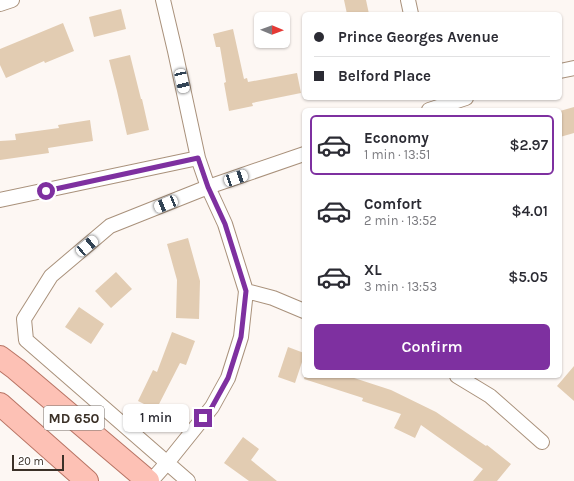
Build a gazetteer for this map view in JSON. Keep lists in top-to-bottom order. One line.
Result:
{"streets":{"main road":["MD 650"]},"scale_bar":"20 m","north":"right","page":{"banner":["Prince Georges Avenue","Belford Place"],"list":[{"name":"Economy","note":"1 min · 13:51","value":"$2.97"},{"name":"Comfort","note":"2 min · 13:52","value":"$4.01"},{"name":"XL","note":"3 min · 13:53","value":"$5.05"}],"buttons":"Confirm","bubble":"1 min","scale":"20 m"}}
